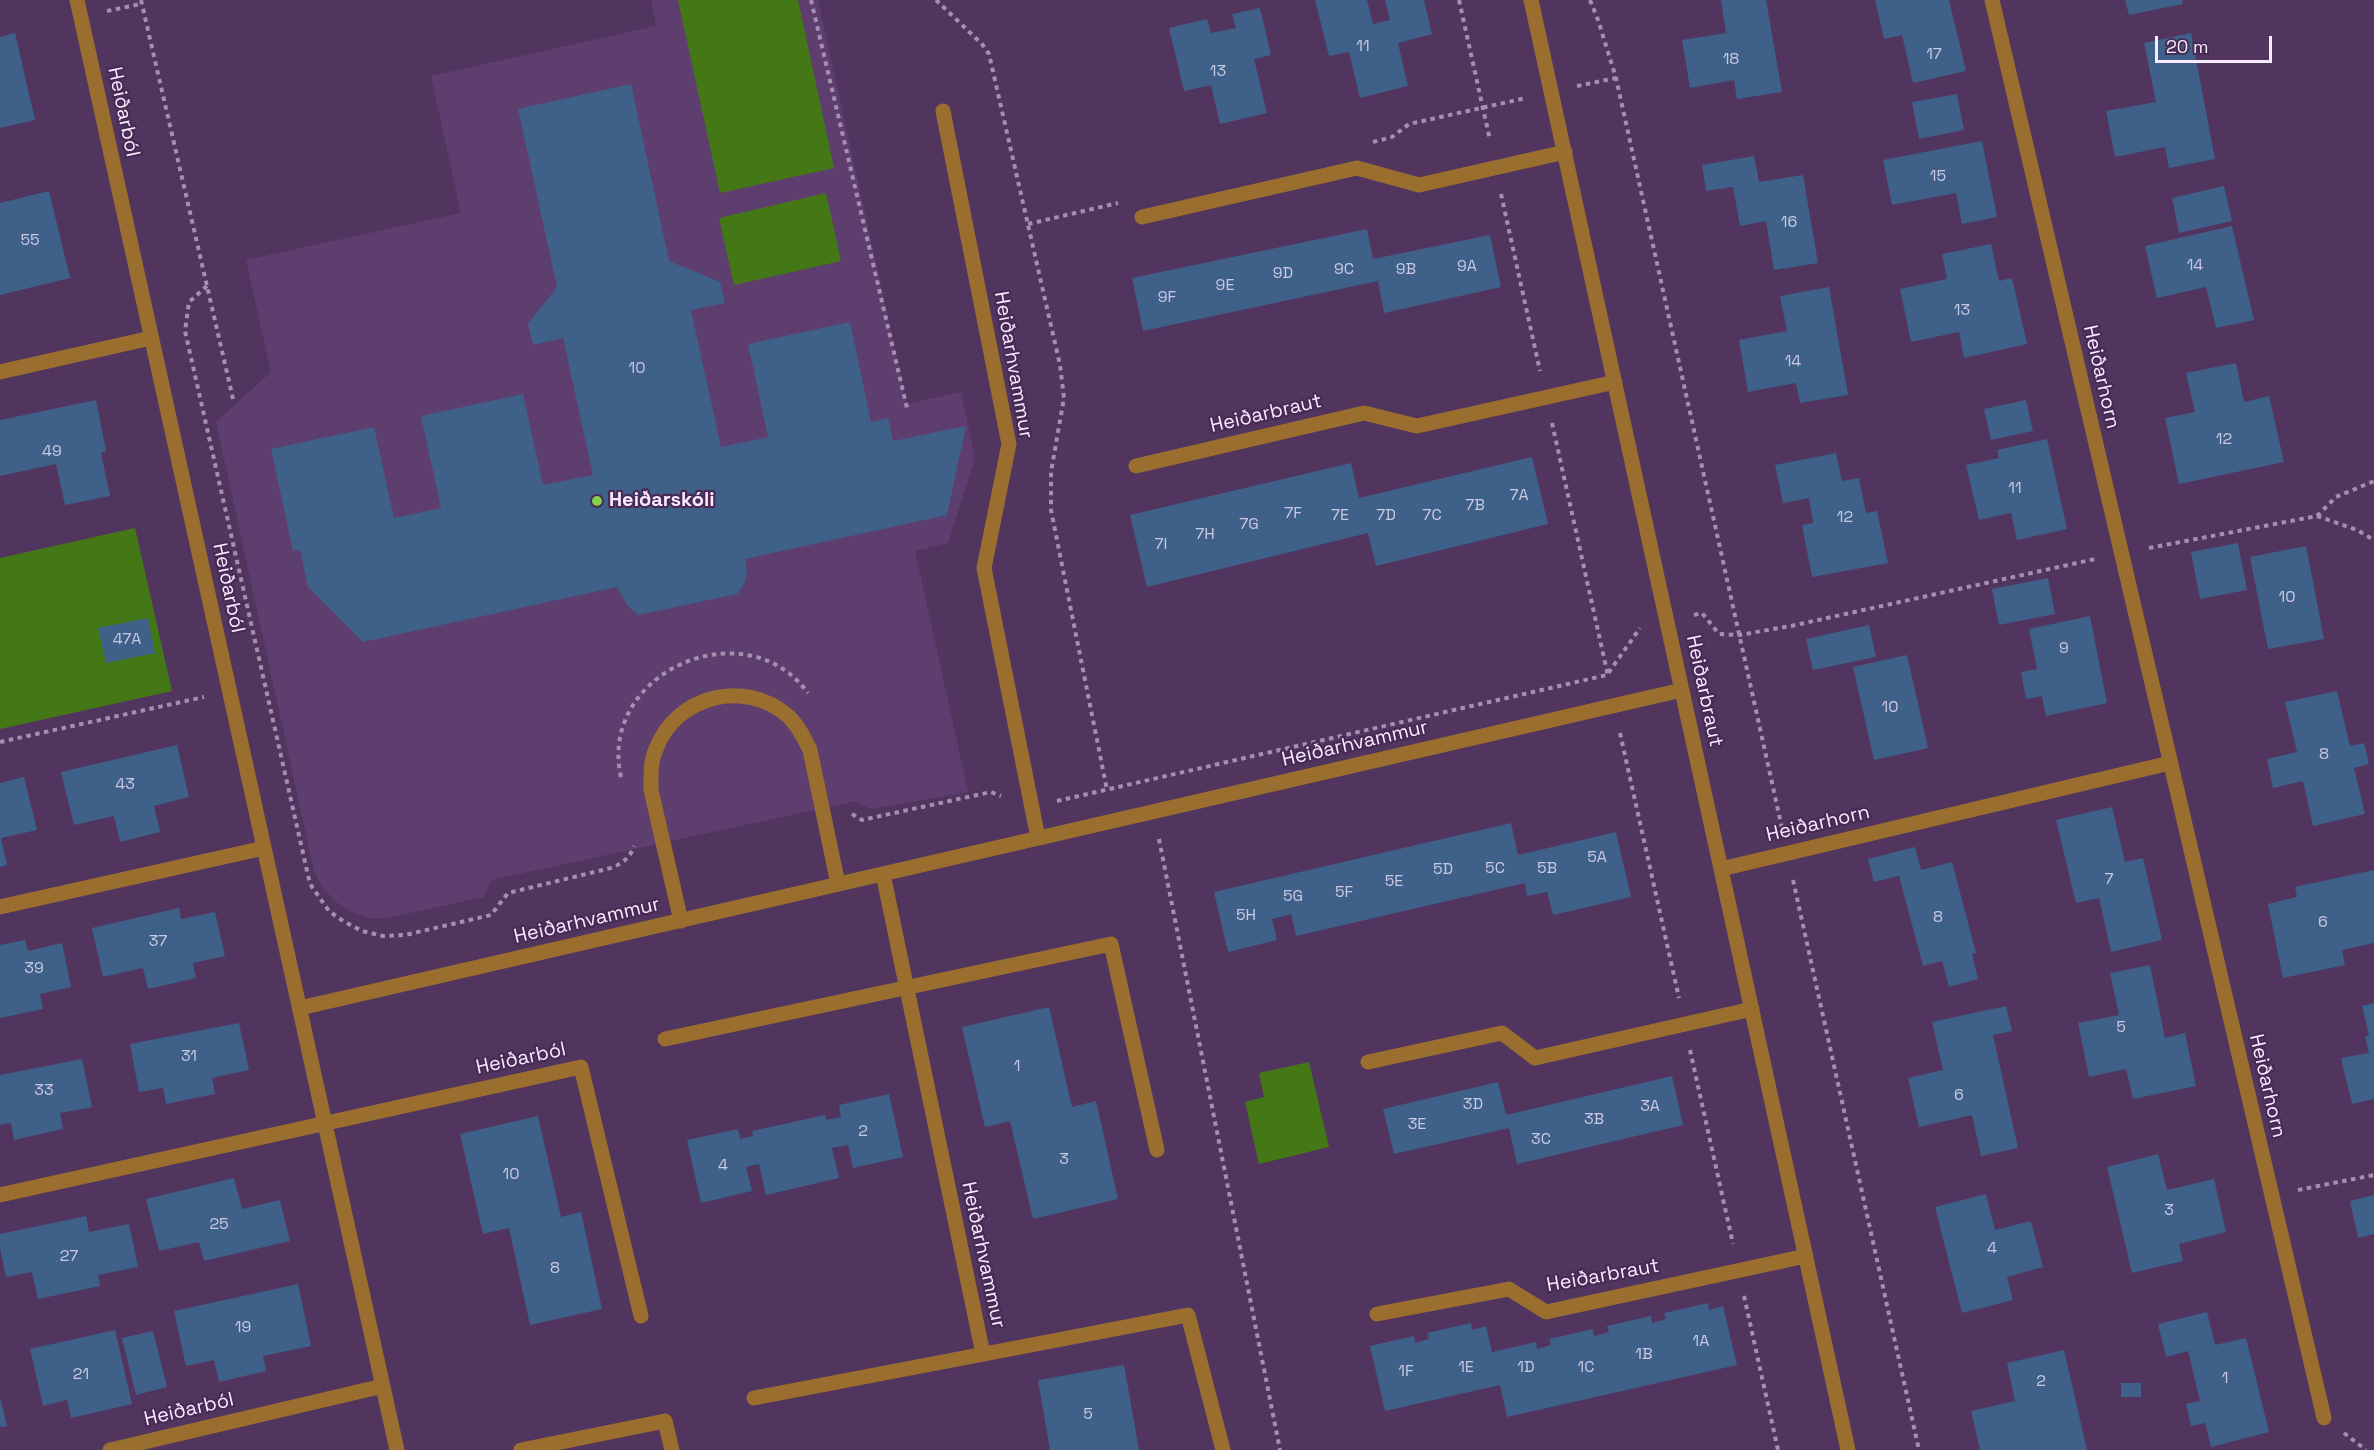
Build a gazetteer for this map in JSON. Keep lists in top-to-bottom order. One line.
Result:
{"streets":{"street":["Heiðarból","Heiðarhvammur","Heiðarhorn","Heiðarbraut"]},"crossings":[["Heiðarból","Heiðarhvammur"],["Heiðarhvammur","Heiðarbraut"],["Heiðarhorn","Heiðarbraut"]],"places":["Heiðarskóli"],"house_numbers":["11","17","18","13","15","16","55","14","9A","9C","9B","9D","9E","9F","13","14","10","12","49","11","7A","7B","7F","7E","7D","7C","12","7G","7H","7I","10","47A","9","10","8","43","5A","5C","5B","5D","7","5E","5F","5G","5H","8","6","37","39","5","31","1","33","6","3D","3A","3B","3E","2","3C","3","4","10","3","25","4","27","8","19","1A","1B","1E","1D","1C","1F","21","1","2","5"],"scale_bar":"20 m"}
